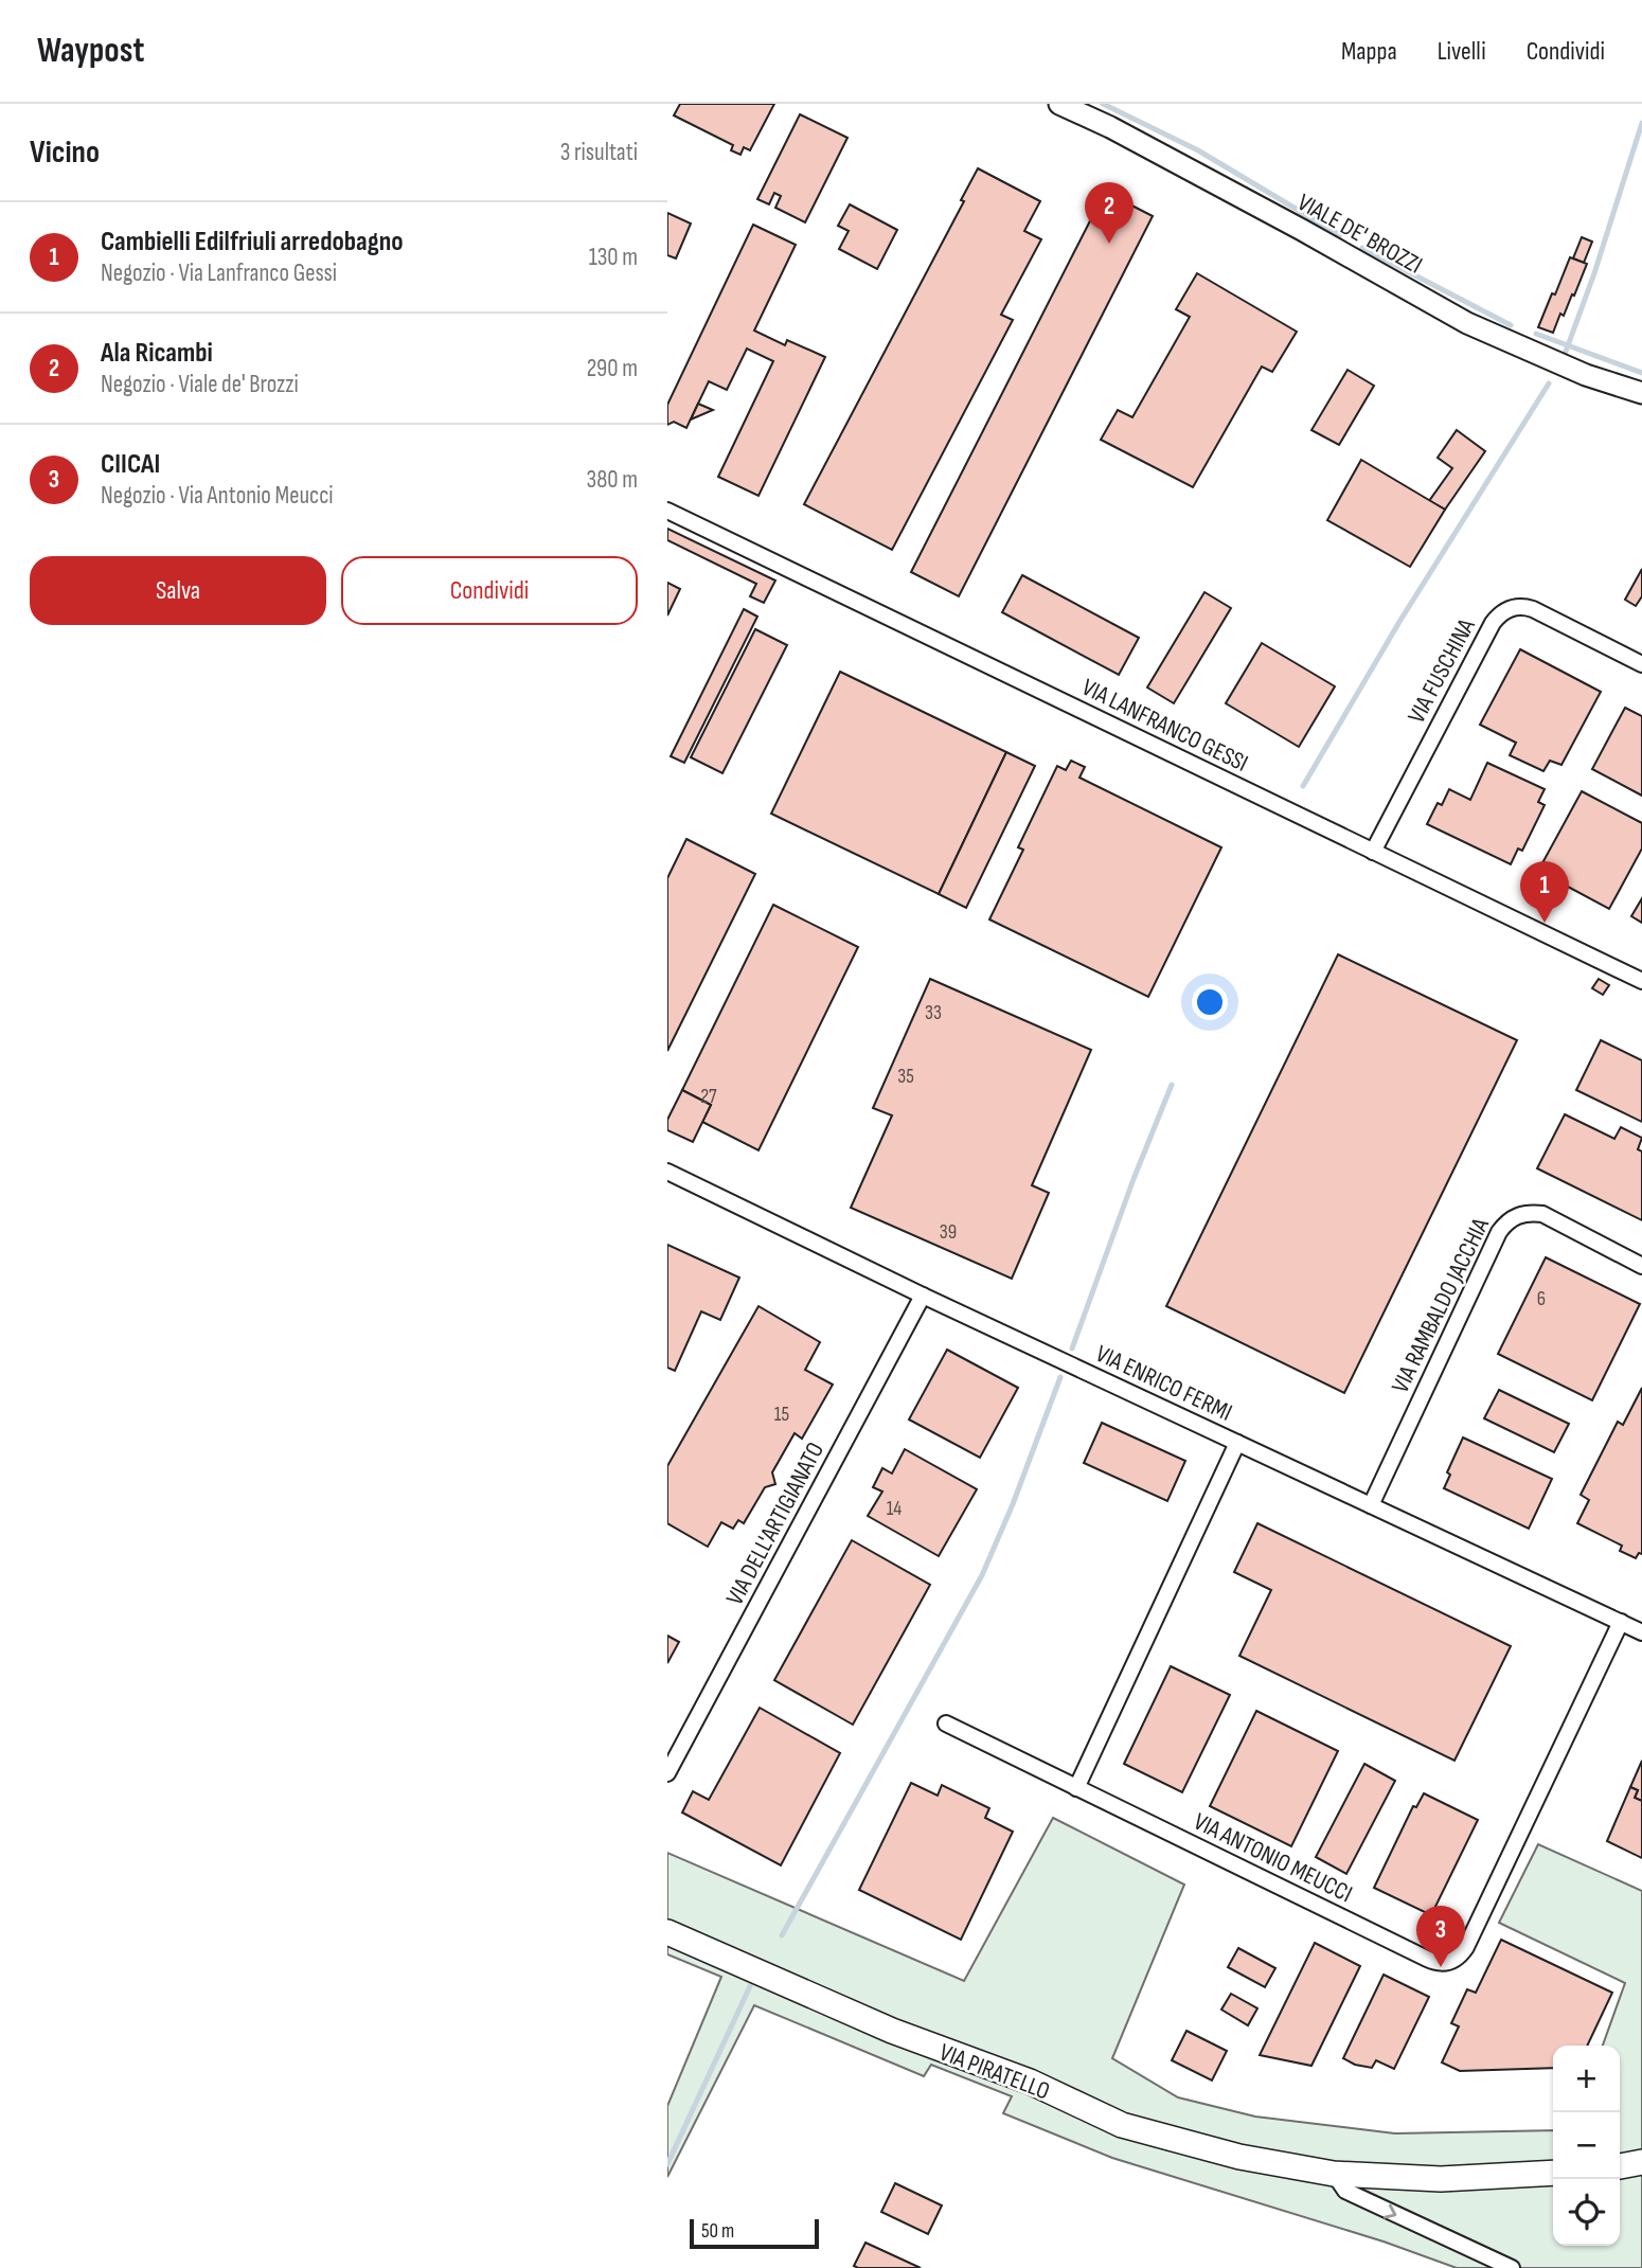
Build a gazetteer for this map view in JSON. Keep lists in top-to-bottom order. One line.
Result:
{"streets":{"main road":["VIA PIRATELLO"],"street":["VIALE DE' BROZZI","VIA FUSCHINA","VIA LANFRANCO GESSI","VIA RAMBALDO JACCHIA","VIA ENRICO FERMI","VIA DELL'ARTIGIANATO","VIA ANTONIO MEUCCI"]},"crossings":[["VIA FUSCHINA","VIA LANFRANCO GESSI"],["VIA RAMBALDO JACCHIA","VIA ENRICO FERMI"],["VIA ENRICO FERMI","VIA DELL'ARTIGIANATO"],["VIA ENRICO FERMI","VIA ANTONIO MEUCCI"]],"house_numbers":["33","35","27","39","6","15","14"],"scale_bar":"50 m","page":{"header":"Waypost","nav":["Mappa","Livelli","Condividi"],"heading":["Vicino","3 risultati"],"pins":["2","1","3"],"list":[{"mark":"1","name":"Cambielli Edilfriuli arredobagno","note":"Negozio · Via Lanfranco Gessi","value":"130 m"},{"mark":"2","name":"Ala Ricambi","note":"Negozio · Viale de' Brozzi","value":"290 m"},{"mark":"3","name":"CIICAI","note":"Negozio · Via Antonio Meucci","value":"380 m"}],"buttons":["Salva","Condividi"],"map_buttons":["+","−"],"scale":"50 m"}}
